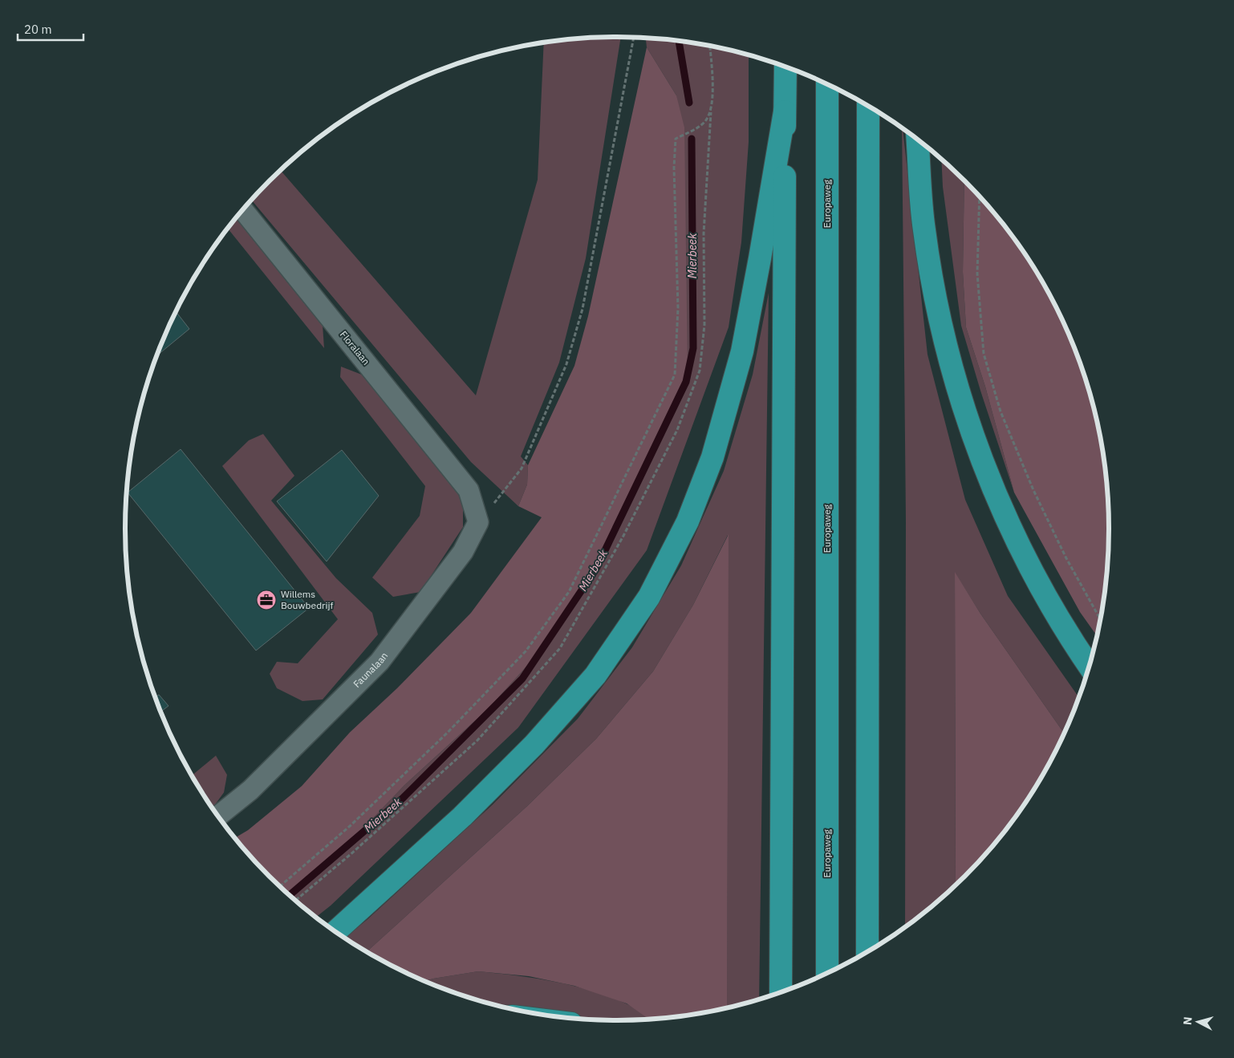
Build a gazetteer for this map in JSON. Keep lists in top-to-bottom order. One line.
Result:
{"streets":{"highway":["Europaweg"],"street":["Floralaan","Faunalaan"]},"crossings":[["Floralaan","Faunalaan"]],"water":["Mierbeek"],"places":{"office":["Willems Bouwbedrijf"]},"scale_bar":"20 m","north":"left"}
